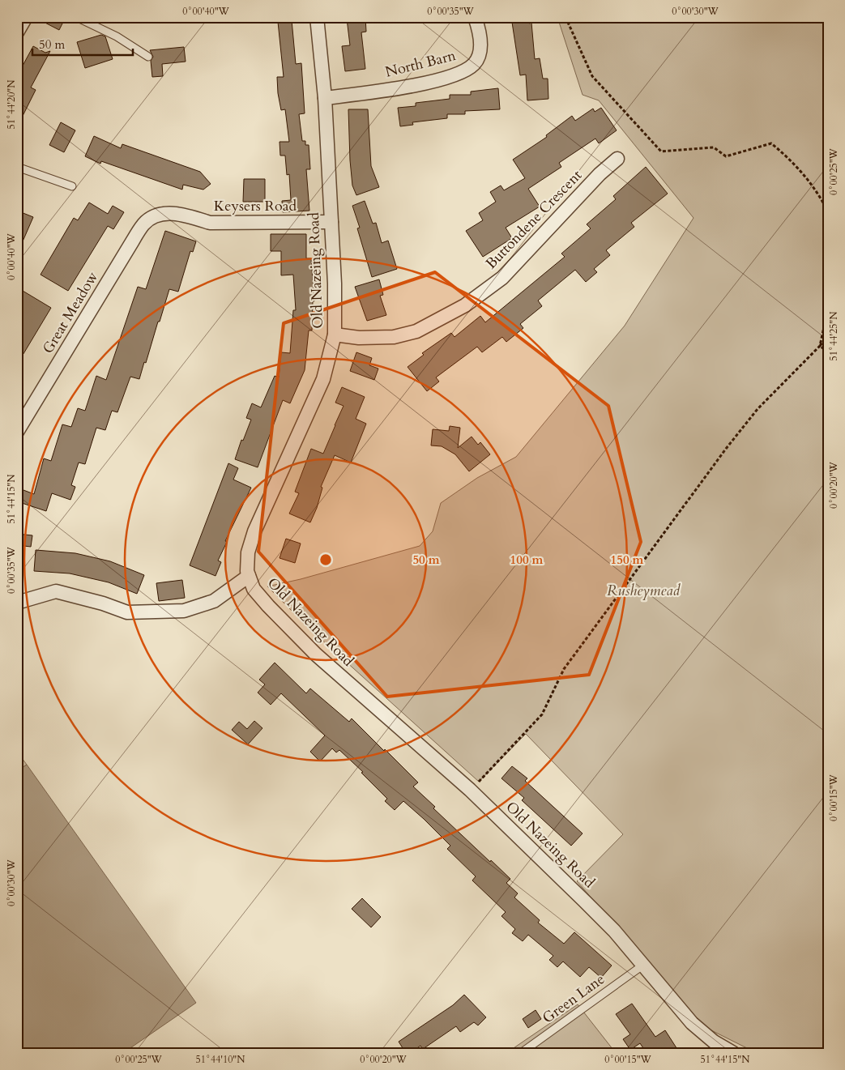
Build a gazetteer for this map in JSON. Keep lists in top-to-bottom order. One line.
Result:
{"streets":{"street":["North Barn","Keysers Road","Buttondene Crescent","Old Nazeing Road","Great Meadow"],"lane":["Green Lane"]},"crossings":[["North Barn","Old Nazeing Road"],["Keysers Road","Old Nazeing Road"],["Keysers Road","Great Meadow"],["Buttondene Crescent","Old Nazeing Road"],["Old Nazeing Road","Green Lane"]],"parks":["Rusheymead"],"scale_bar":"50 m","coordinates":["0°00'40\"W","0°00'35\"W","0°00'30\"W","51°44'20\"N","0°00'25\"W","51°44'25\"N","0°00'20\"W","51°44'15\"N","0°00'15\"W","51°44'10\"N"],"rings":["50 m","100 m","150 m"]}
